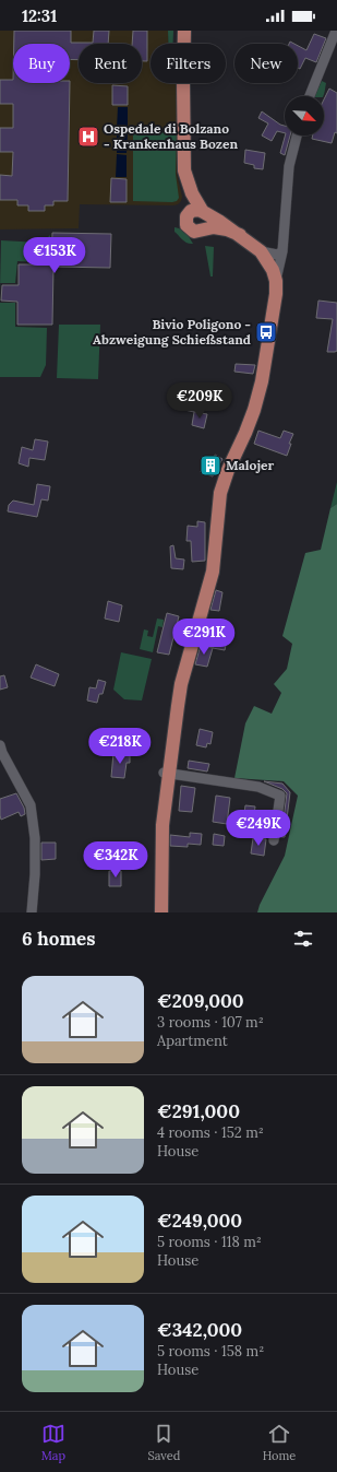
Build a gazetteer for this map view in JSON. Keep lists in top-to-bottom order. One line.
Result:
{"places":{"hospital":["Ospedale di Bolzano - Krankenhaus Bozen"],"bus stop":["Bivio Poligono - Abzweigung Schießstand"],"building":["Malojer"]},"north":"bottom right","page":{"status":"12:31","chip":["Buy","Rent","Filters","New"],"price":["€153K","€209K","€291K","€218K","€249K","€342K"],"heading":"6 homes","list":[{"name":"€209,000","note":"3 rooms · 107 m² · Apartment"},{"name":"€291,000","note":"4 rooms · 152 m² · House"},{"name":"€249,000","note":"5 rooms · 118 m² · House"},{"name":"€342,000","note":"5 rooms · 158 m² · House"}],"tabs":["Map","Saved","Home"]}}
